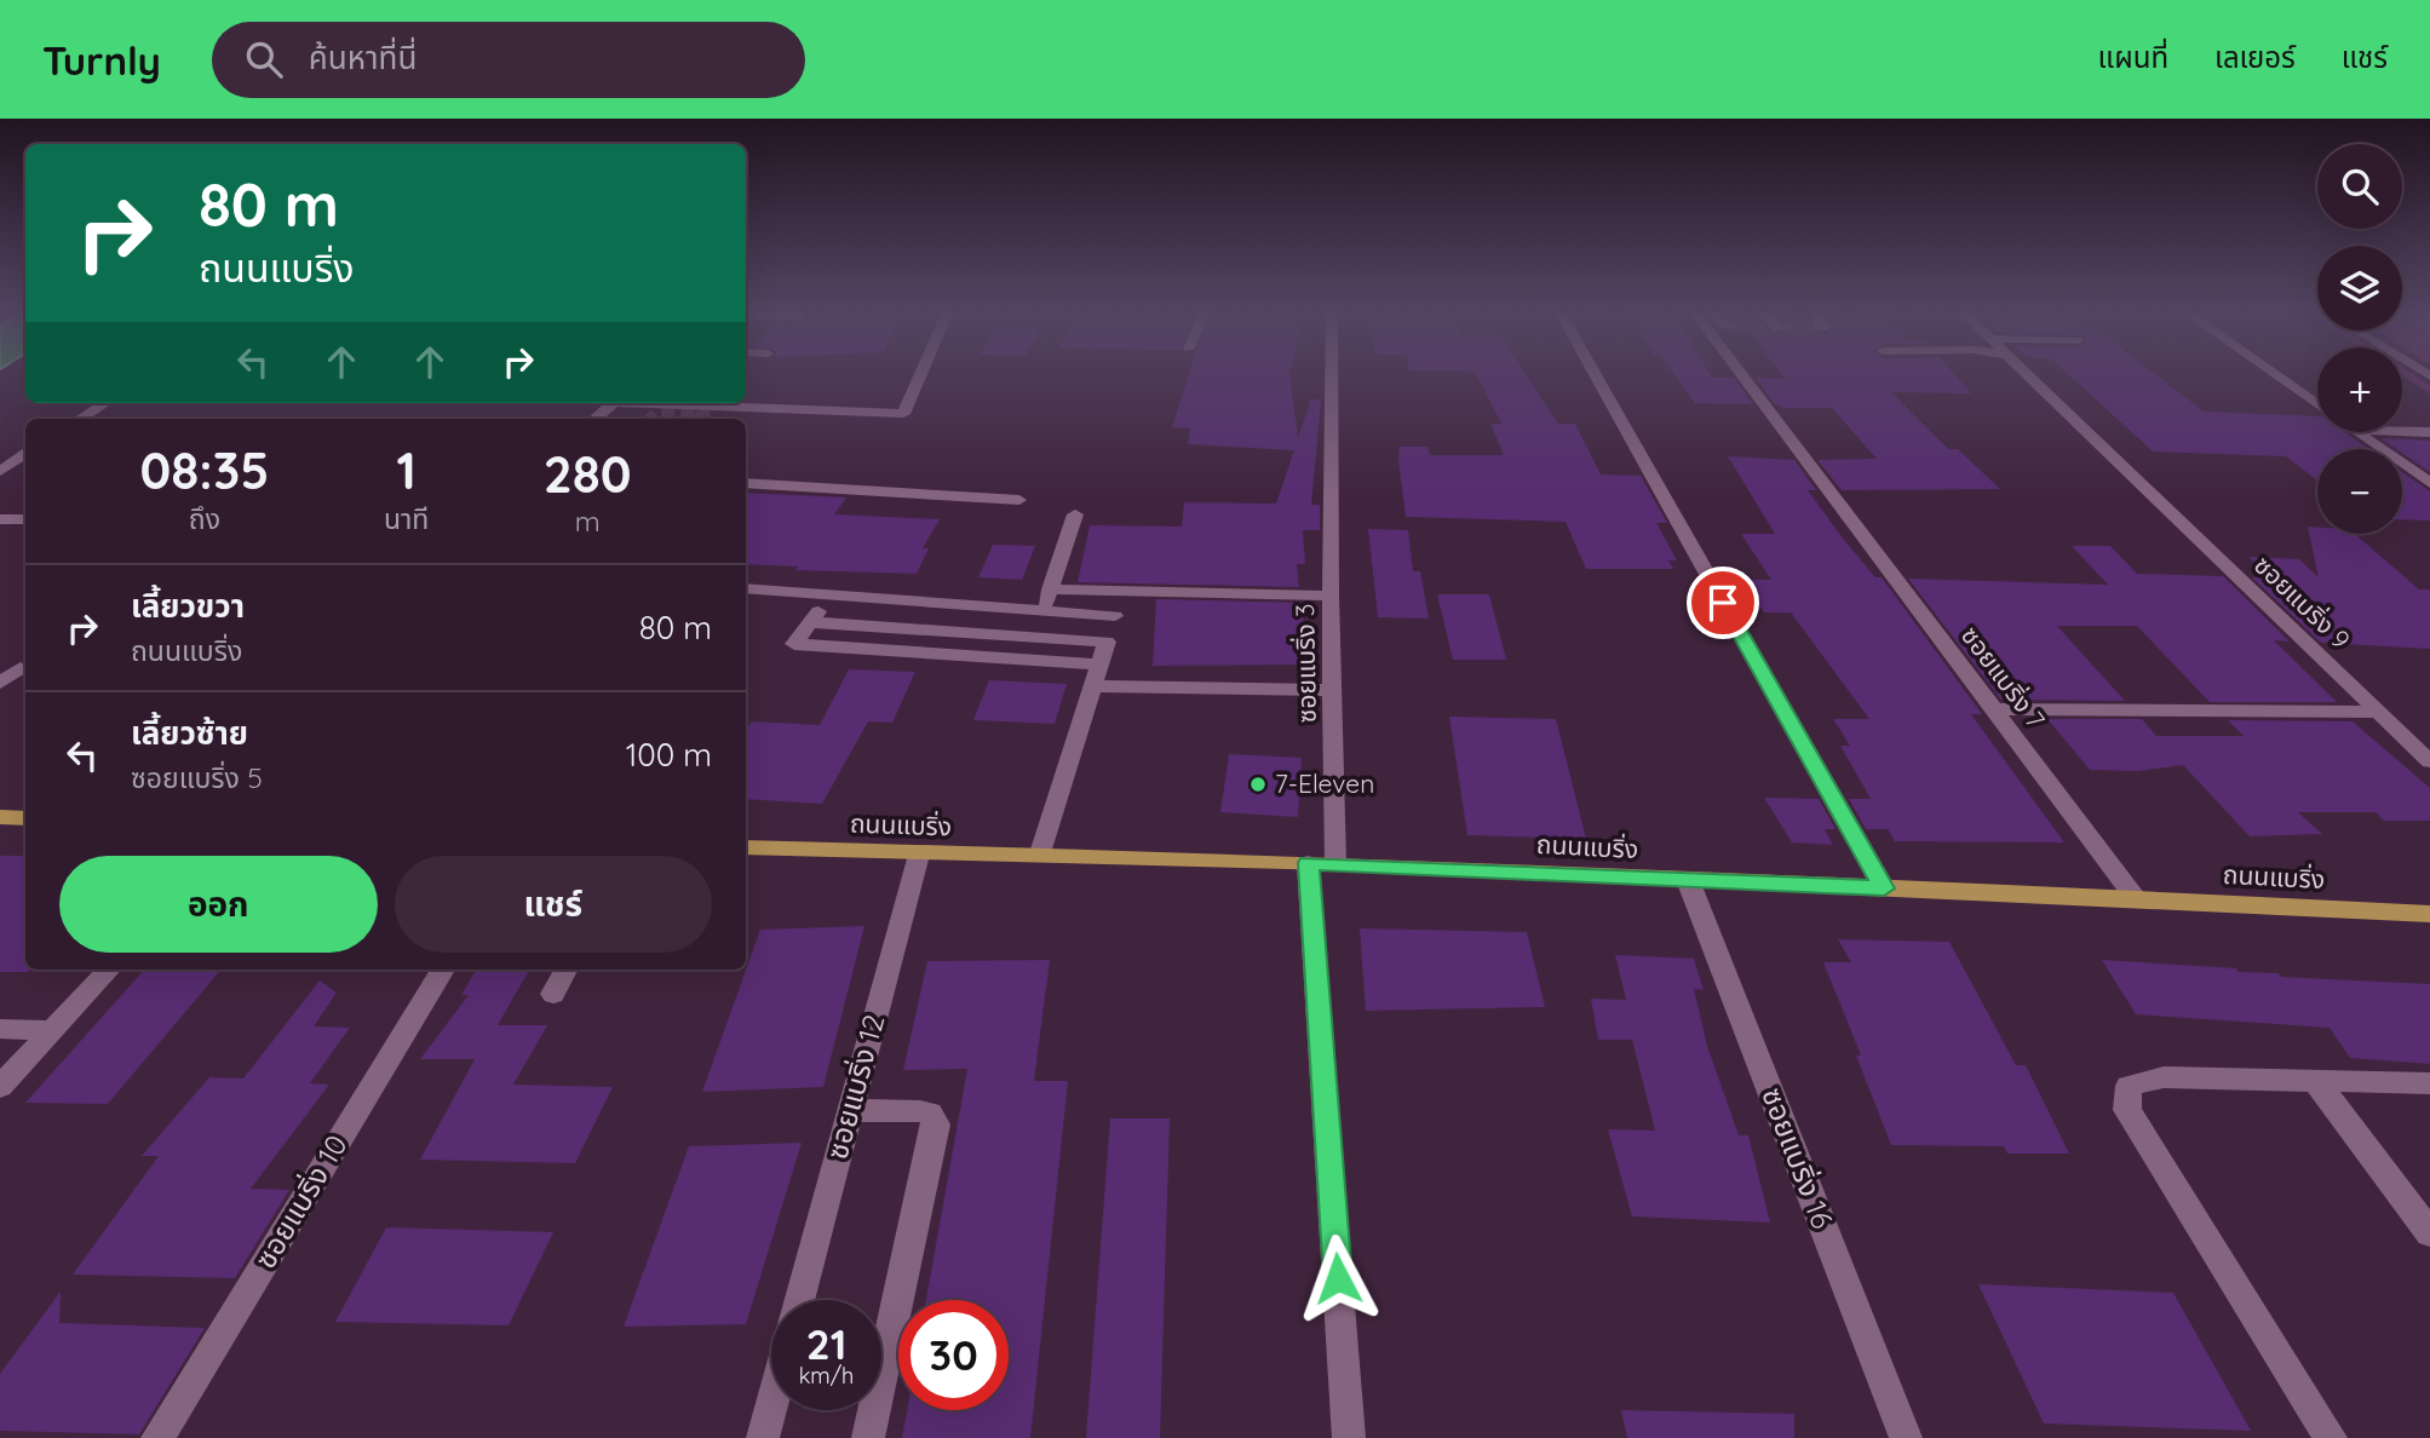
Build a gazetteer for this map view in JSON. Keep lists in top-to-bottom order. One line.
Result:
{"streets":{"main road":["ถนนแบริ่ง"],"street":["ซอยแบริ่ง 9","ซอยแบริ่ง 3","ซอยแบริ่ง 7","ซอยแบริ่ง 12","ซอยแบริ่ง 16","ซอยแบริ่ง 10"]},"crossings":[["ซอยแบริ่ง 3","ถนนแบริ่ง"],["ซอยแบริ่ง 7","ถนนแบริ่ง"],["ถนนแบริ่ง","ซอยแบริ่ง 12"],["ถนนแบริ่ง","ซอยแบริ่ง 16"]],"places":["7-Eleven"],"page":{"header":"Turnly","search":"ค้นหาที่นี่","nav":["แผนที่","เลเยอร์","แชร์"],"map_buttons":["+","−"],"turn":["80 m","ถนนแบริ่ง"],"eta":["08:35","ถึง","1","นาที","280","m"],"list":[{"name":"เลี้ยวขวา","note":"ถนนแบริ่ง","value":"80 m"},{"name":"เลี้ยวซ้าย","note":"ซอยแบริ่ง 5","value":"100 m"}],"buttons":["ออก","แชร์"],"speed":"21 km/h","limit":"30"}}
